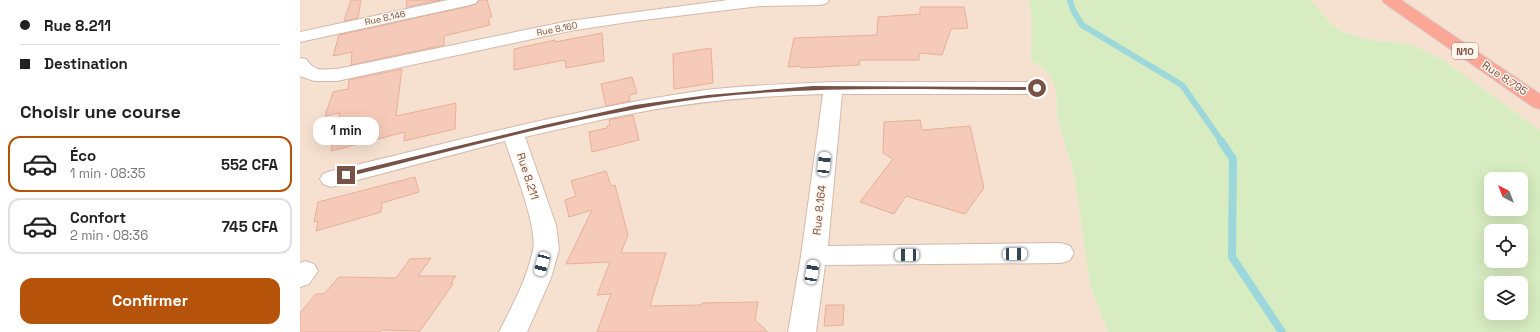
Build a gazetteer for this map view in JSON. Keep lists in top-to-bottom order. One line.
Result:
{"streets":{"highway":["N10","Rue 8.795"],"street":["Rue 8.146","Rue 8.160","Rue 8.211","Rue 8.164"]},"north":"top left","page":{"banner":["Rue 8.211","Destination"],"heading":"Choisir une course","bubble":"1 min","list":[{"name":"Éco","note":"1 min · 08:35","value":"552 CFA"},{"name":"Confort","note":"2 min · 08:36","value":"745 CFA"}],"buttons":"Confirmer"}}
